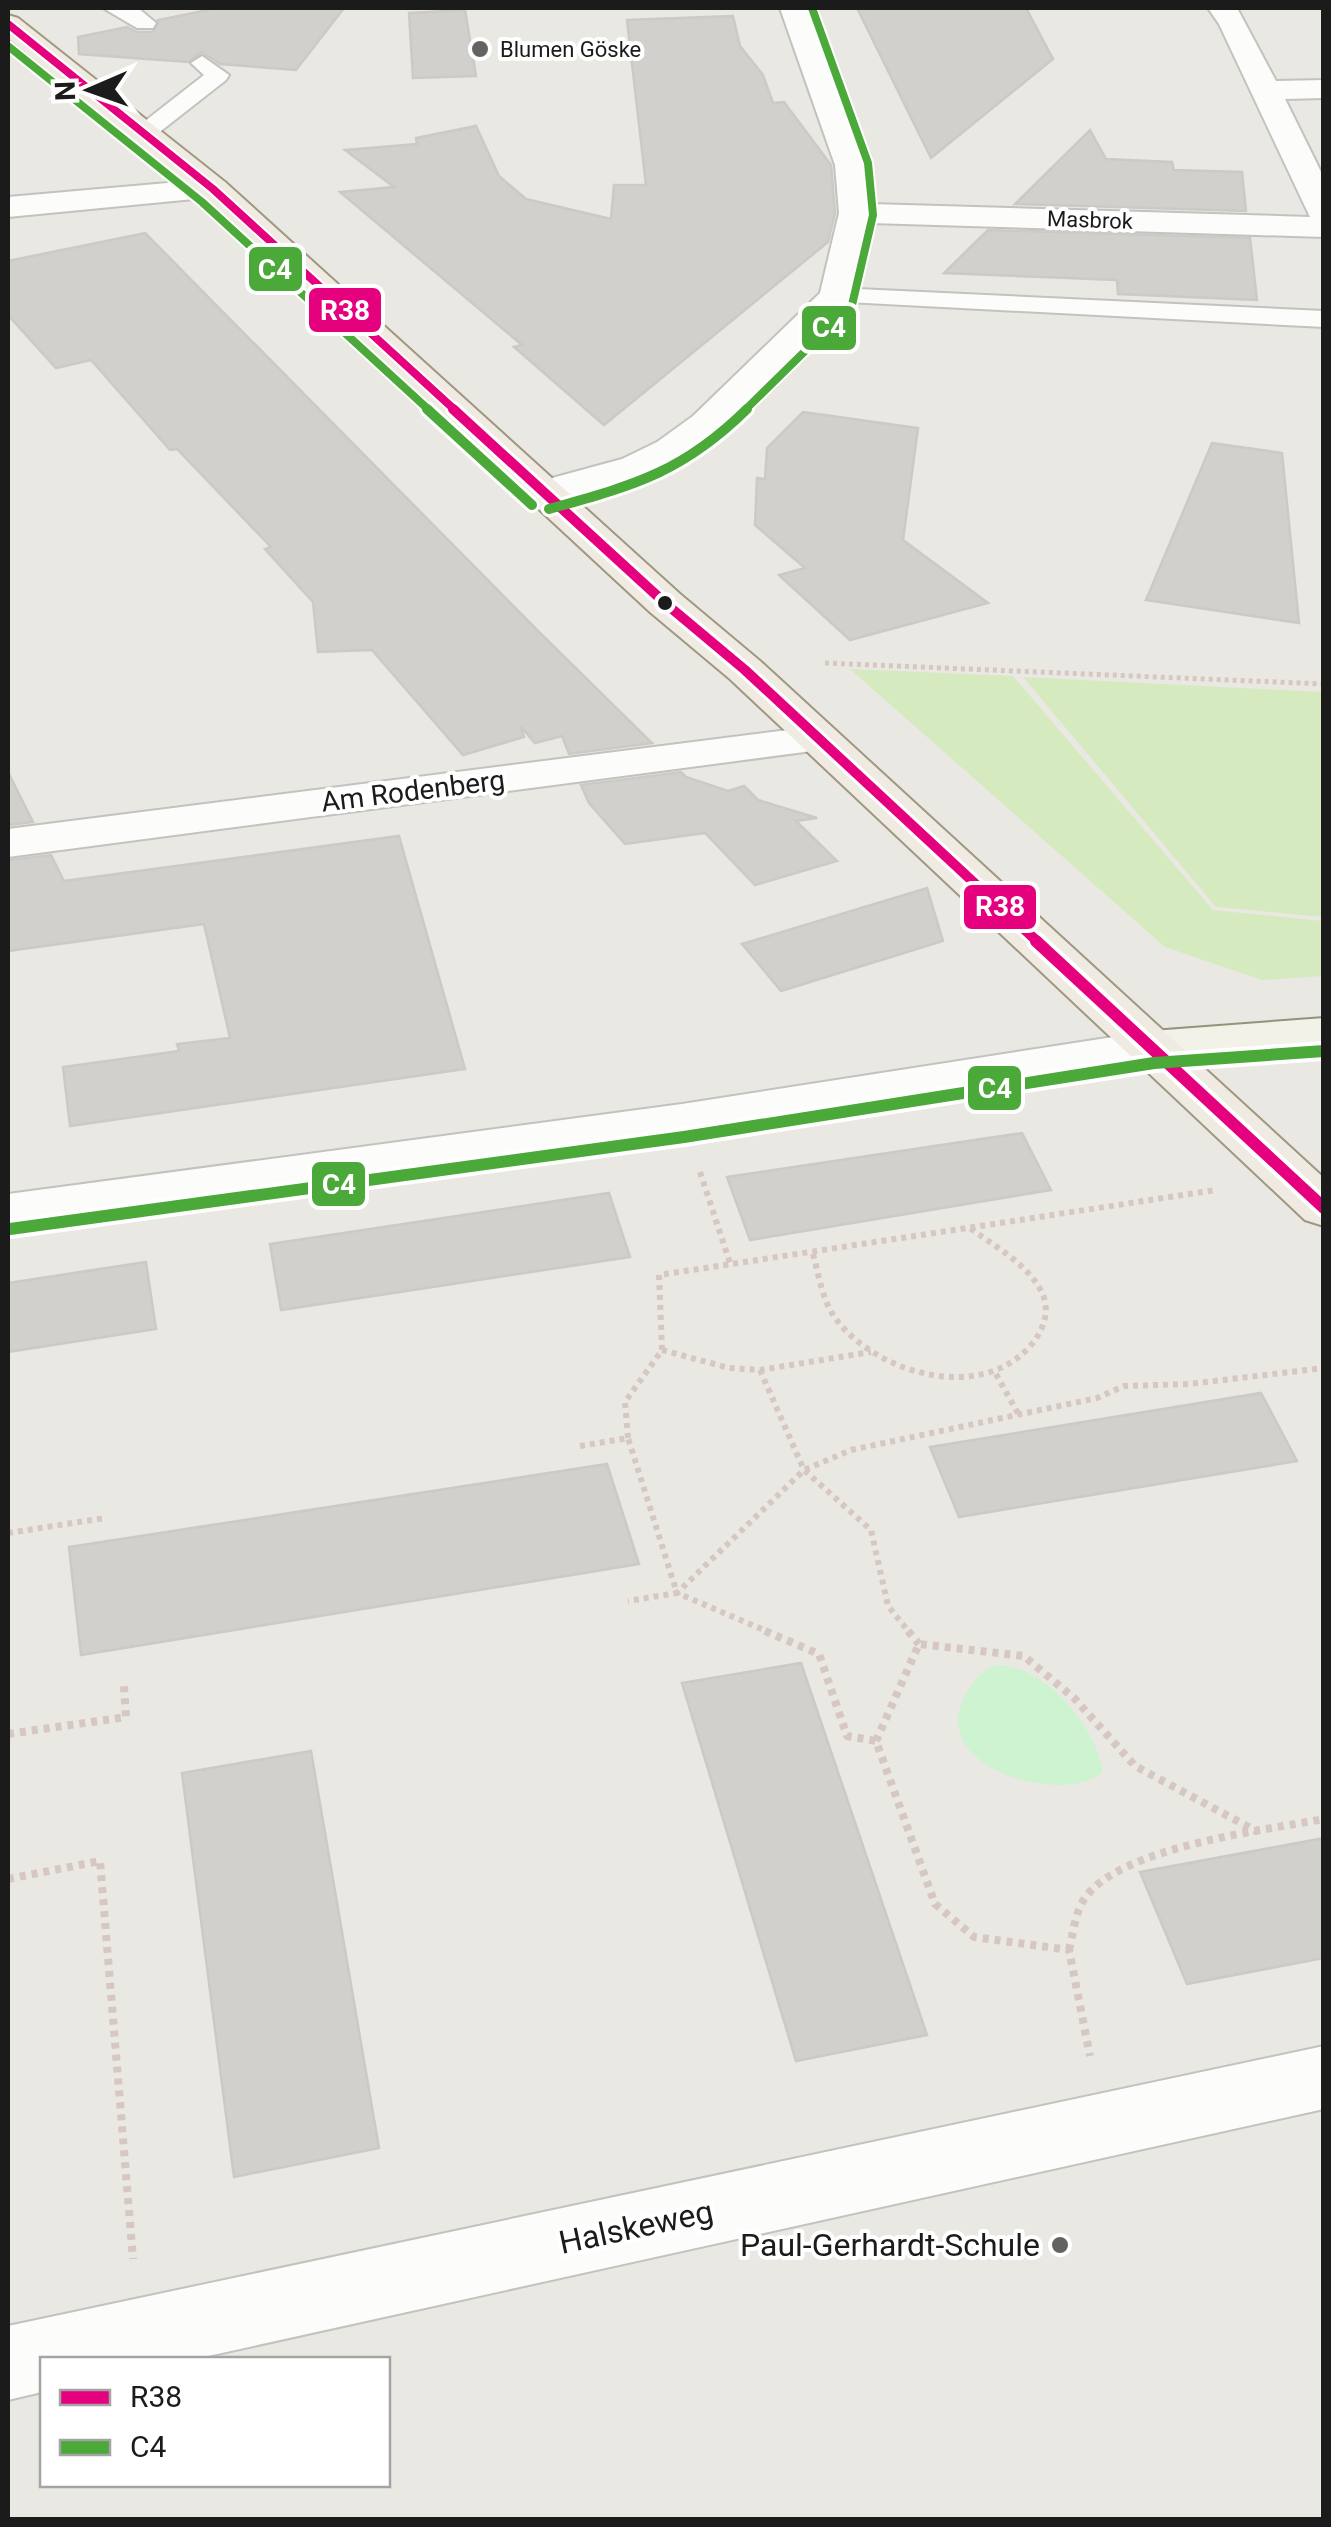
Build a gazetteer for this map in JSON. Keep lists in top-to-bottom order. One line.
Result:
{"streets":{"street":["Masbrok","Am Rodenberg","Halskeweg"]},"places":["Blumen Göske","Paul-Gerhardt-Schule"],"lines":["transit line C4","transit line R38"],"legend":["R38","C4"],"north":"left"}
